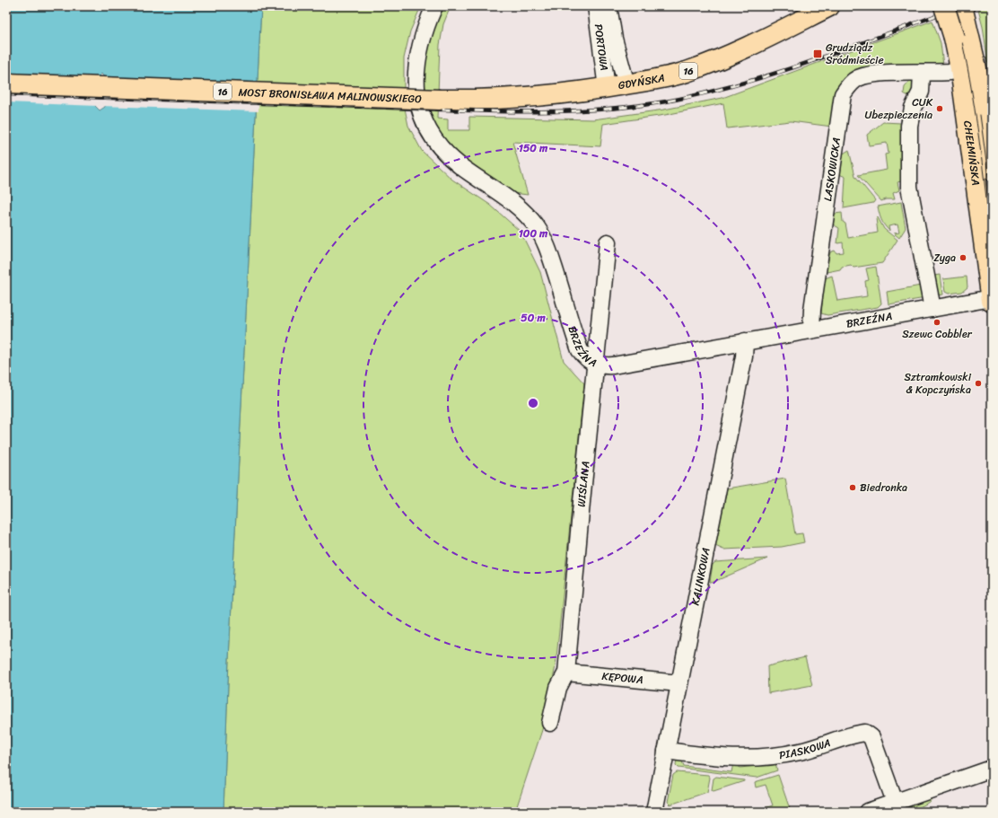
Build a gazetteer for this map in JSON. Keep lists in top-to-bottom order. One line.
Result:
{"streets":{"main road":["16","GDYŃSKA","MOST BRONISŁAWA MALINOWSKIEGO","CHEŁMIŃSKA"],"street":["PORTOWA","LASKOWICKA","BRZEŹNA","WIŚLANA","KALINKOWA","KĘPOWA","PIASKOWA"]},"crossings":[["PORTOWA","GDYŃSKA"],["GDYŃSKA","MOST BRONISŁAWA MALINOWSKIEGO"],["CHEŁMIŃSKA","LASKOWICKA"],["CHEŁMIŃSKA","BRZEŹNA"],["LASKOWICKA","BRZEŹNA"],["BRZEŹNA","WIŚLANA"],["BRZEŹNA","KALINKOWA"],["WIŚLANA","KĘPOWA"],["KALINKOWA","KĘPOWA"],["KALINKOWA","PIASKOWA"]],"places":{"transit":["Grudziądz Śródmieście"],"other":["CUK Ubezpieczenia","Zyga","Szewc Cobbler","Sztramkowski & Kopczyńska","Biedronka"]},"rings":["150 m","100 m","50 m"]}
